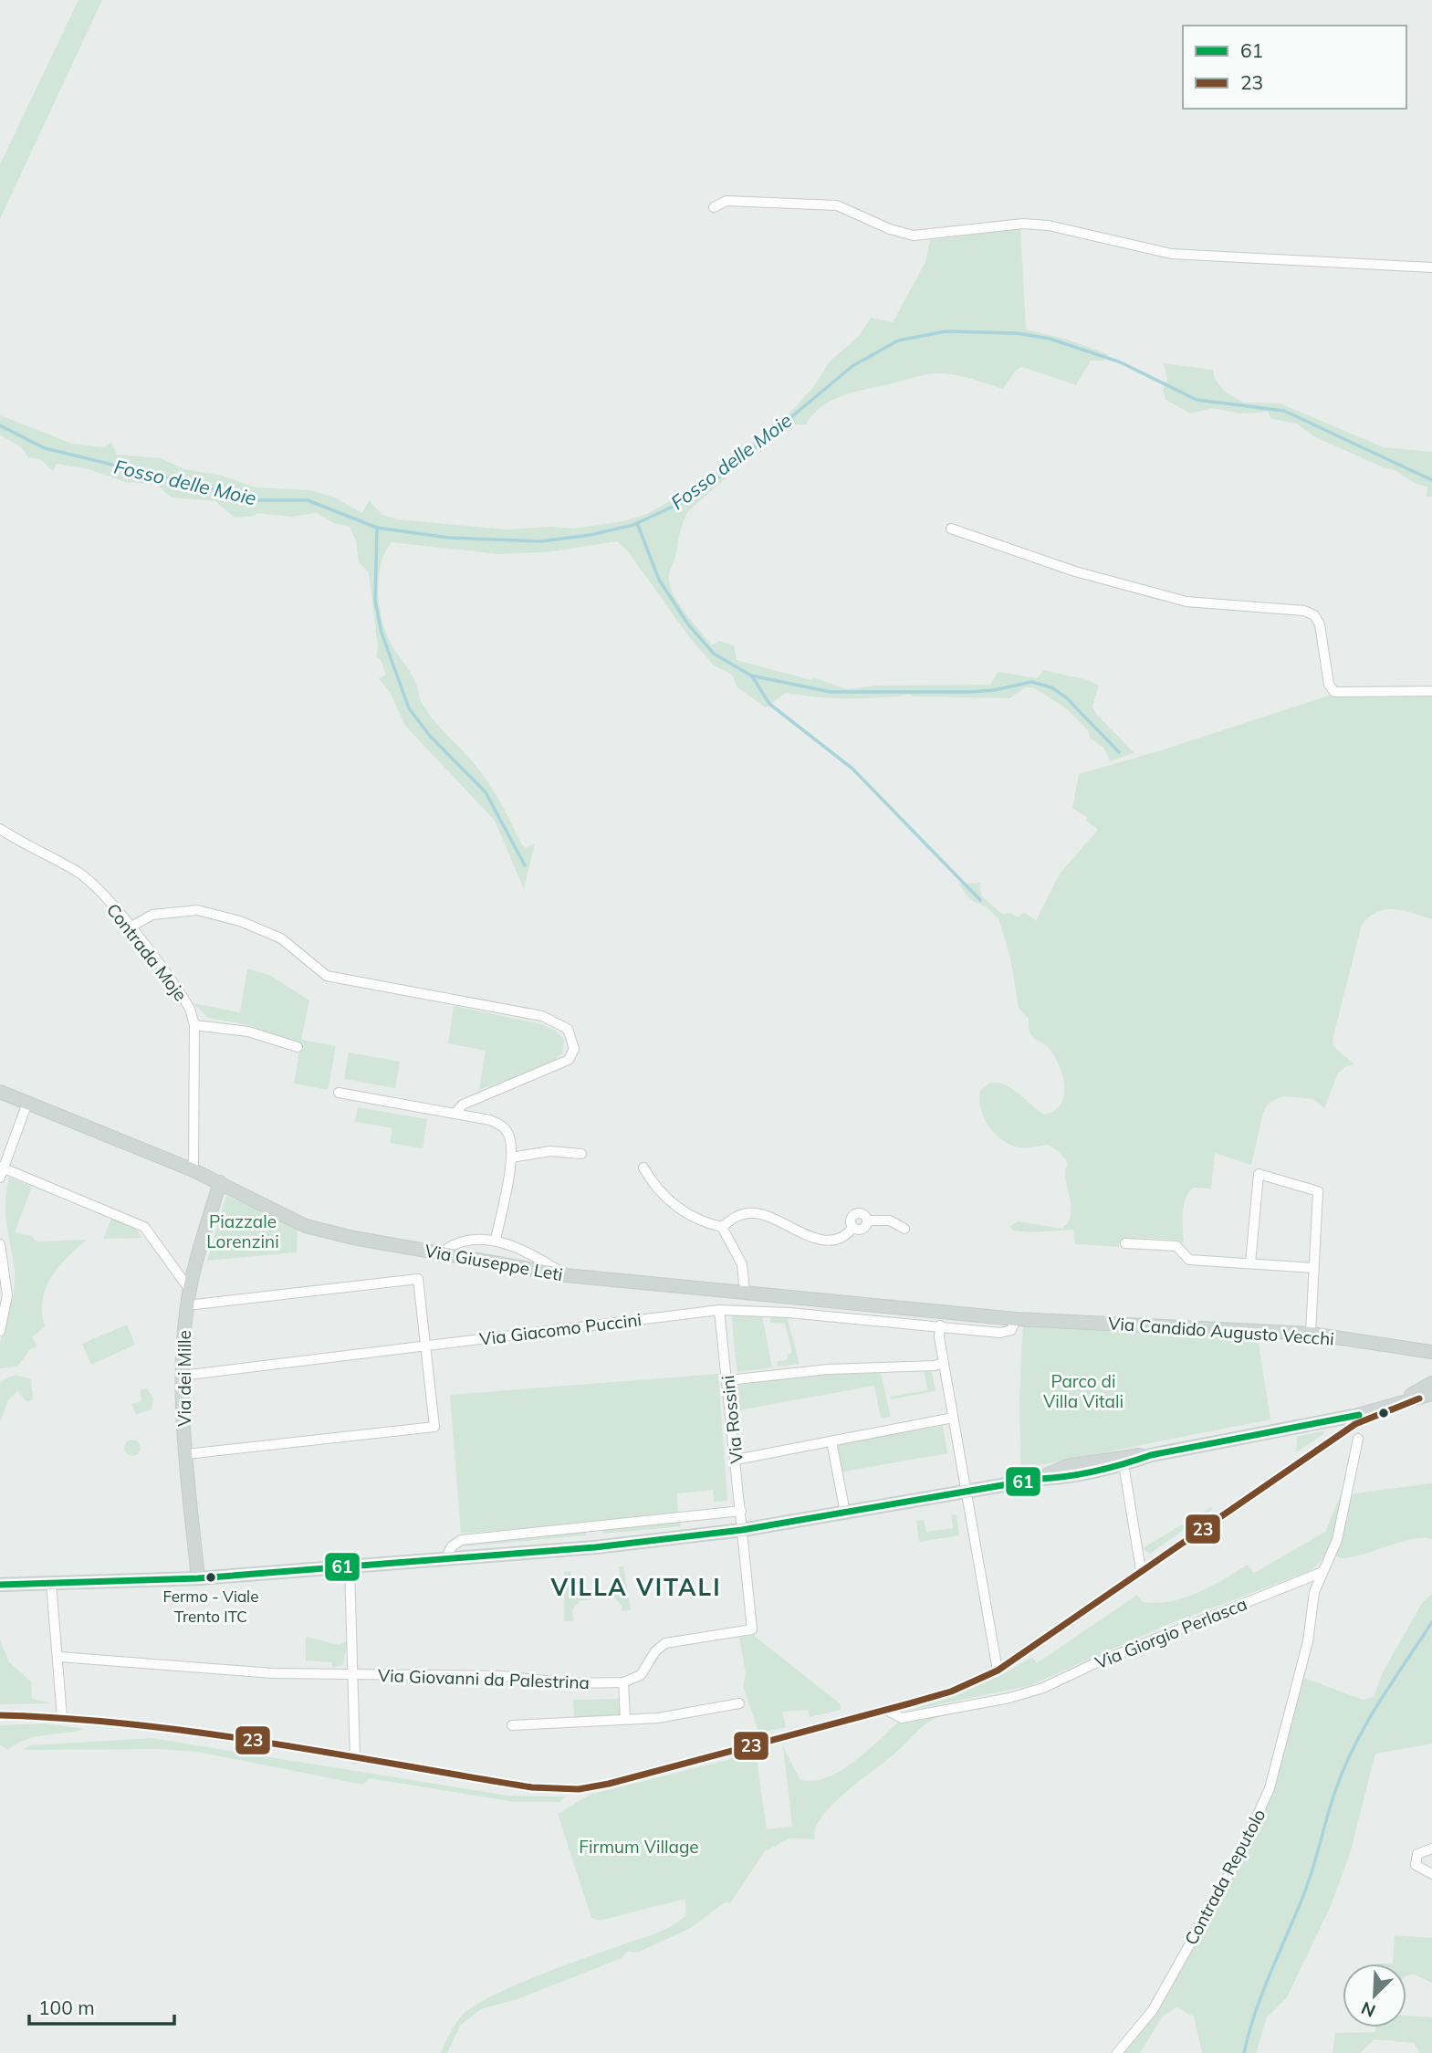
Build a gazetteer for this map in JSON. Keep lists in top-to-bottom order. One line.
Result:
{"streets":{"main road":["Via Giuseppe Leti","Via Candido Augusto Vecchi","Via dei Mille"],"street":["Contrada Moje","Via Giacomo Puccini","Via Rossini","Via Giorgio Perlasca","Via Giovanni da Palestrina","Contrada Reputolo"]},"crossings":[["Contrada Moje","Via Giuseppe Leti"],["Via Giuseppe Leti","Via Giacomo Puccini"],["Via Giuseppe Leti","Via Candido Augusto Vecchi"],["Via Giuseppe Leti","Via dei Mille"],["Via Giacomo Puccini","Via Candido Augusto Vecchi"],["Via Giacomo Puccini","Via dei Mille"],["Via Giacomo Puccini","Via Rossini"],["Via Giorgio Perlasca","Contrada Reputolo"]],"districts":["VILLA VITALI"],"water":["Fosso delle Moie"],"parks":["Piazzale Lorenzini","Parco di Villa Vitali","Firmum Village"],"places":["Fermo - Viale Trento ITC"],"lines":["transit line 23","transit line 61"],"legend":["61","23"],"scale_bar":"100 m","north":"bottom left"}
